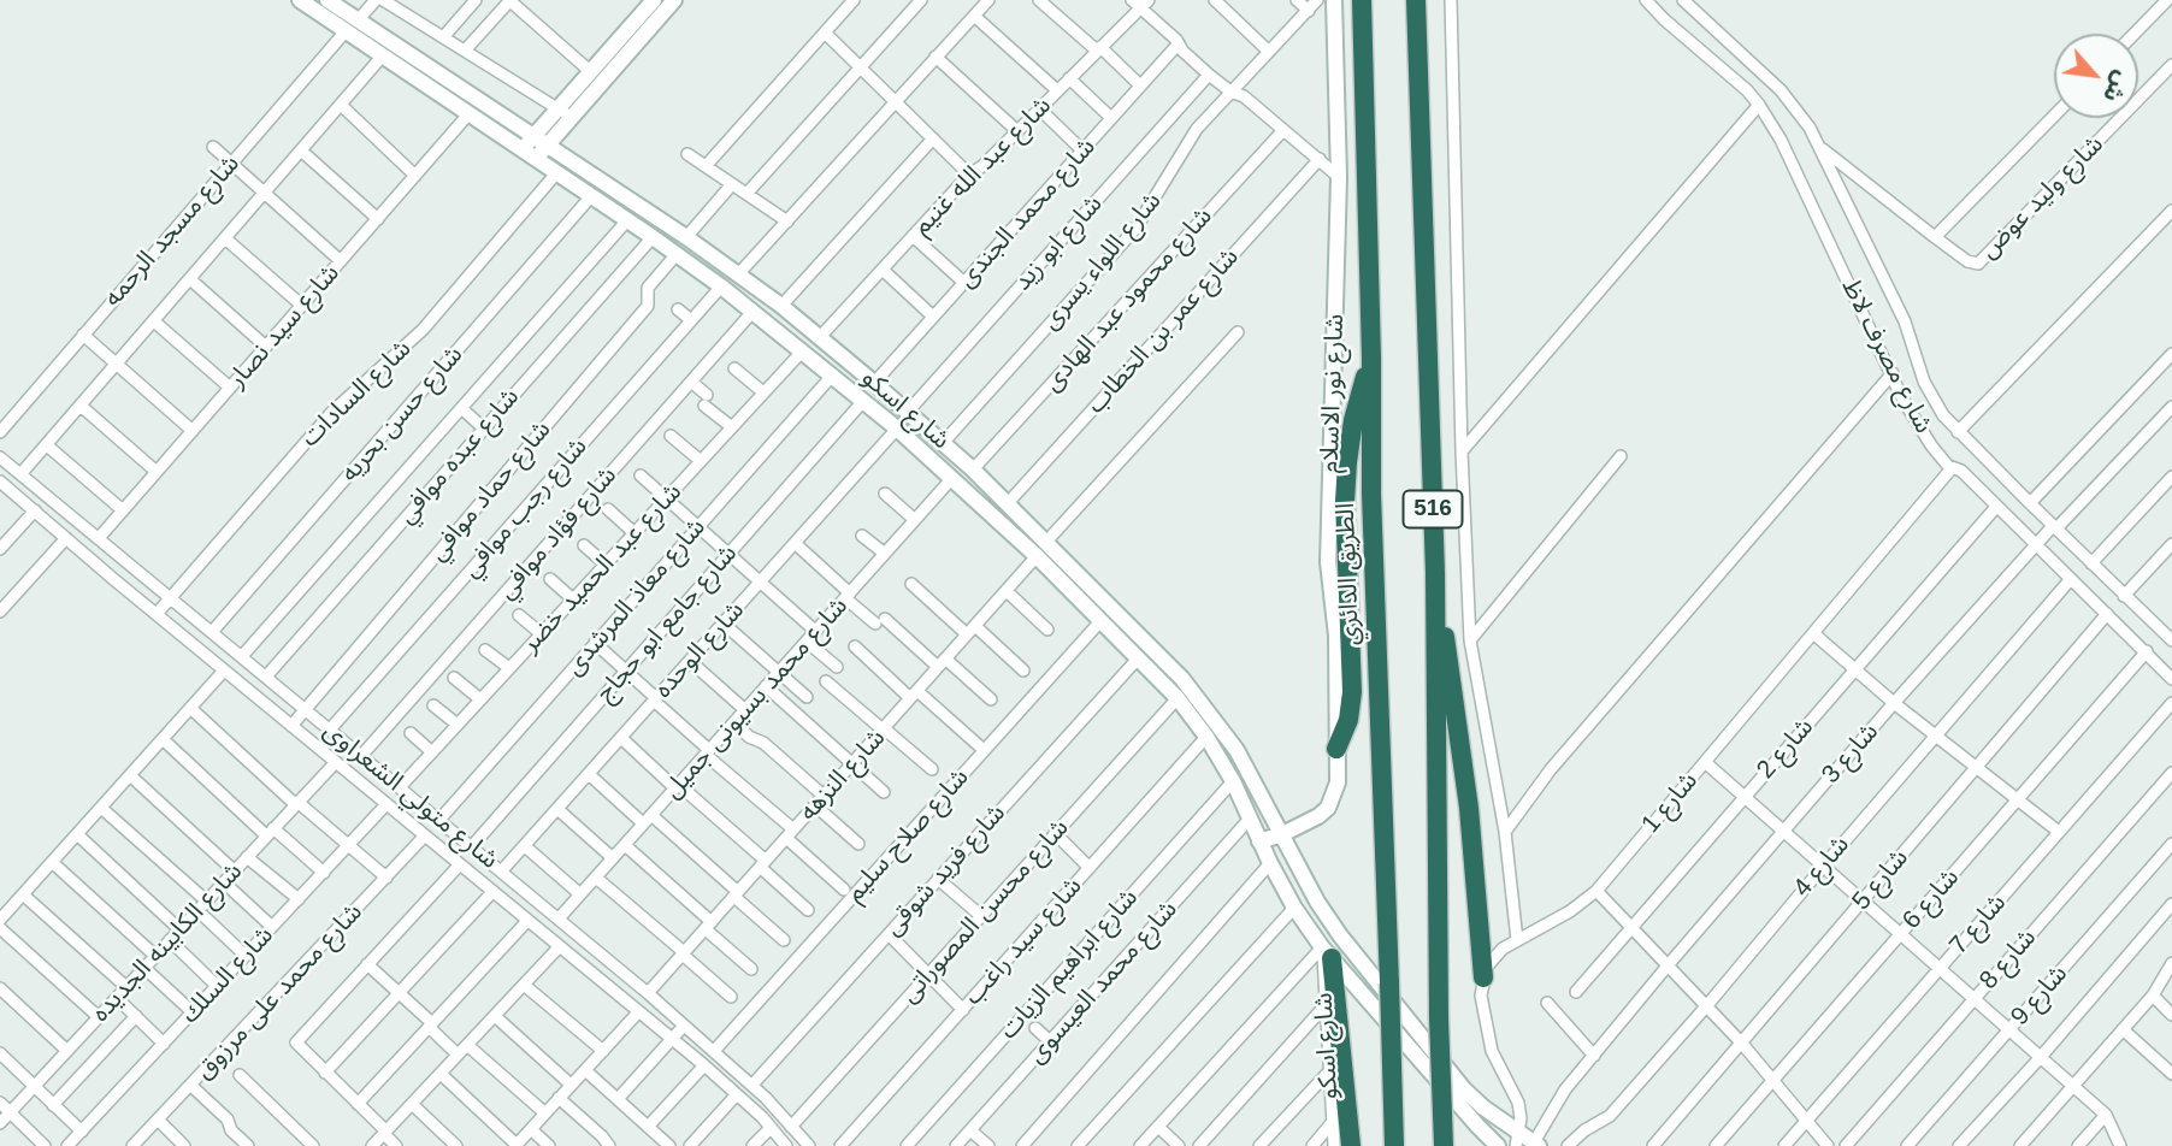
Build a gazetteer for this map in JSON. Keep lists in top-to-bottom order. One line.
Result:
{"streets":{"highway":["516","الطريق الدائري"],"main road":["شارع نور الاسلام","شارع اسكو"],"street":["شارع عبد الله غنيم","شارع وليد عوض","شارع محمد الجندى","شارع مسجد الرحمه","شارع ابو زيد","شارع اللواء يسرى","شارع محمود عبد الهادى","شارع سيد نصار","شارع عمر بن الخطاب","شارع مصرف لاظ","شارع السادات","شارع حسن بحريه","شارع عبده موافي","شارع حماد موافي","شارع رجب موافي","شارع فؤاد موافي","شارع عبد الحميد خضر","شارع معاذ المرشدى","شارع جامع ابو حجاج","شارع الوحده","شارع محمد بسيونى جميل","شارع 2","شارع 3","شارع النزهه","شارع متولي الشعراوى","شارع 1","شارع صلاح سليم","شارع 4","شارع فريد شوقى","شارع 5","شارع 6","شارع محسن المصوراتى","شارع 7","شارع سيد راغب","شارع الكابينه الجديده","شارع 8","شارع ابراهيم الزيات","شارع السلك","شارع محمد العيسوى","شارع محمد على مرزوق","شارع 9"]},"crossings":[["شارع عبد الله غنيم","شارع اسكو"],["شارع وليد عوض","شارع مصرف لاظ"],["شارع محمد الجندى","شارع اسكو"],["شارع مسجد الرحمه","شارع اسكو"],["شارع ابو زيد","شارع اسكو"],["شارع اللواء يسرى","شارع اسكو"],["شارع محمود عبد الهادى","شارع اسكو"],["شارع سيد نصار","شارع اسكو"],["شارع سيد نصار","شارع متولي الشعراوى"],["شارع عمر بن الخطاب","شارع اسكو"],["شارع مصرف لاظ","شارع 2"],["شارع مصرف لاظ","شارع 3"],["شارع مصرف لاظ","شارع 1"],["شارع مصرف لاظ","شارع 4"],["شارع مصرف لاظ","شارع 5"],["شارع مصرف لاظ","شارع 6"],["شارع السادات","شارع اسكو"],["شارع السادات","شارع متولي الشعراوى"],["شارع نور الاسلام","شارع اسكو"],["شارع اسكو","شارع حسن بحريه"],["شارع اسكو","شارع عبده موافي"],["شارع اسكو","شارع حماد موافي"],["شارع اسكو","شارع رجب موافي"],["شارع اسكو","شارع فؤاد موافي"],["شارع اسكو","شارع عبد الحميد خضر"],["شارع اسكو","شارع معاذ المرشدى"],["شارع اسكو","شارع جامع ابو حجاج"],["شارع اسكو","شارع الوحده"],["شارع اسكو","شارع محمد بسيونى جميل"],["شارع اسكو","شارع 3"],["شارع اسكو","شارع النزهه"],["شارع اسكو","شارع صلاح سليم"],["شارع اسكو","شارع فريد شوقى"],["شارع اسكو","شارع محسن المصوراتى"],["شارع اسكو","شارع سيد راغب"],["شارع اسكو","شارع ابراهيم الزيات"],["شارع اسكو","شارع محمد العيسوى"],["شارع حسن بحريه","شارع متولي الشعراوى"],["شارع عبده موافي","شارع متولي الشعراوى"],["شارع حماد موافي","شارع متولي الشعراوى"],["شارع رجب موافي","شارع متولي الشعراوى"],["شارع فؤاد موافي","شارع متولي الشعراوى"],["شارع عبد الحميد خضر","شارع متولي الشعراوى"],["شارع معاذ المرشدى","شارع متولي الشعراوى"],["شارع جامع ابو حجاج","شارع متولي الشعراوى"],["شارع الوحده","شارع متولي الشعراوى"],["شارع محمد بسيونى جميل","شارع متولي الشعراوى"],["شارع النزهه","شارع متولي الشعراوى"],["شارع متولي الشعراوى","شارع صلاح سليم"],["شارع متولي الشعراوى","شارع فريد شوقى"],["شارع متولي الشعراوى","شارع محسن المصوراتى"],["شارع متولي الشعراوى","شارع الكابينه الجديده"],["شارع متولي الشعراوى","شارع السلك"],["شارع متولي الشعراوى","شارع محمد على مرزوق"]],"north":"bottom right"}
